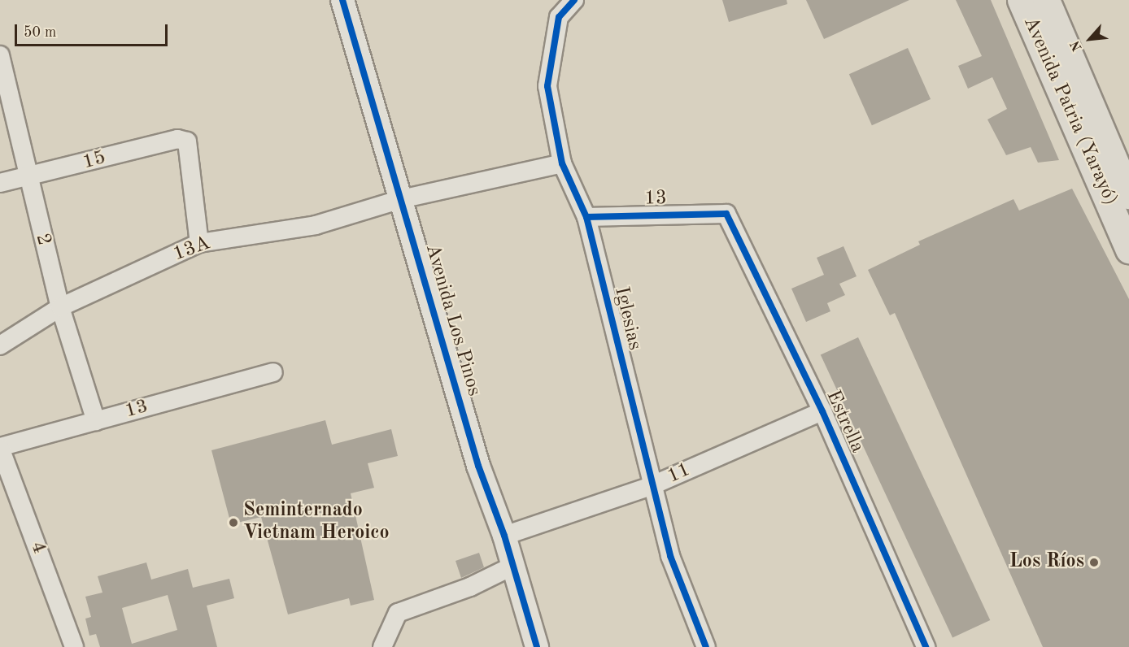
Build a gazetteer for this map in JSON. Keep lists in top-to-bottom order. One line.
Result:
{"streets":{"main road":["Avenida Patria (Yarayó)"],"street":["15","13","2","13A","Iglesias","Avenida Los Pinos","Estrella","11","4"]},"crossings":[["15","2"],["15","13A"],["13","2"],["13","Iglesias"],["13","Estrella"],["13","4"],["2","13A"],["13A","Avenida Los Pinos"],["Iglesias","11"],["Avenida Los Pinos","11"],["Estrella","11"]],"places":["Seminternado Vietnam Heroico","Los Ríos"],"scale_bar":"50 m","north":"bottom left"}
